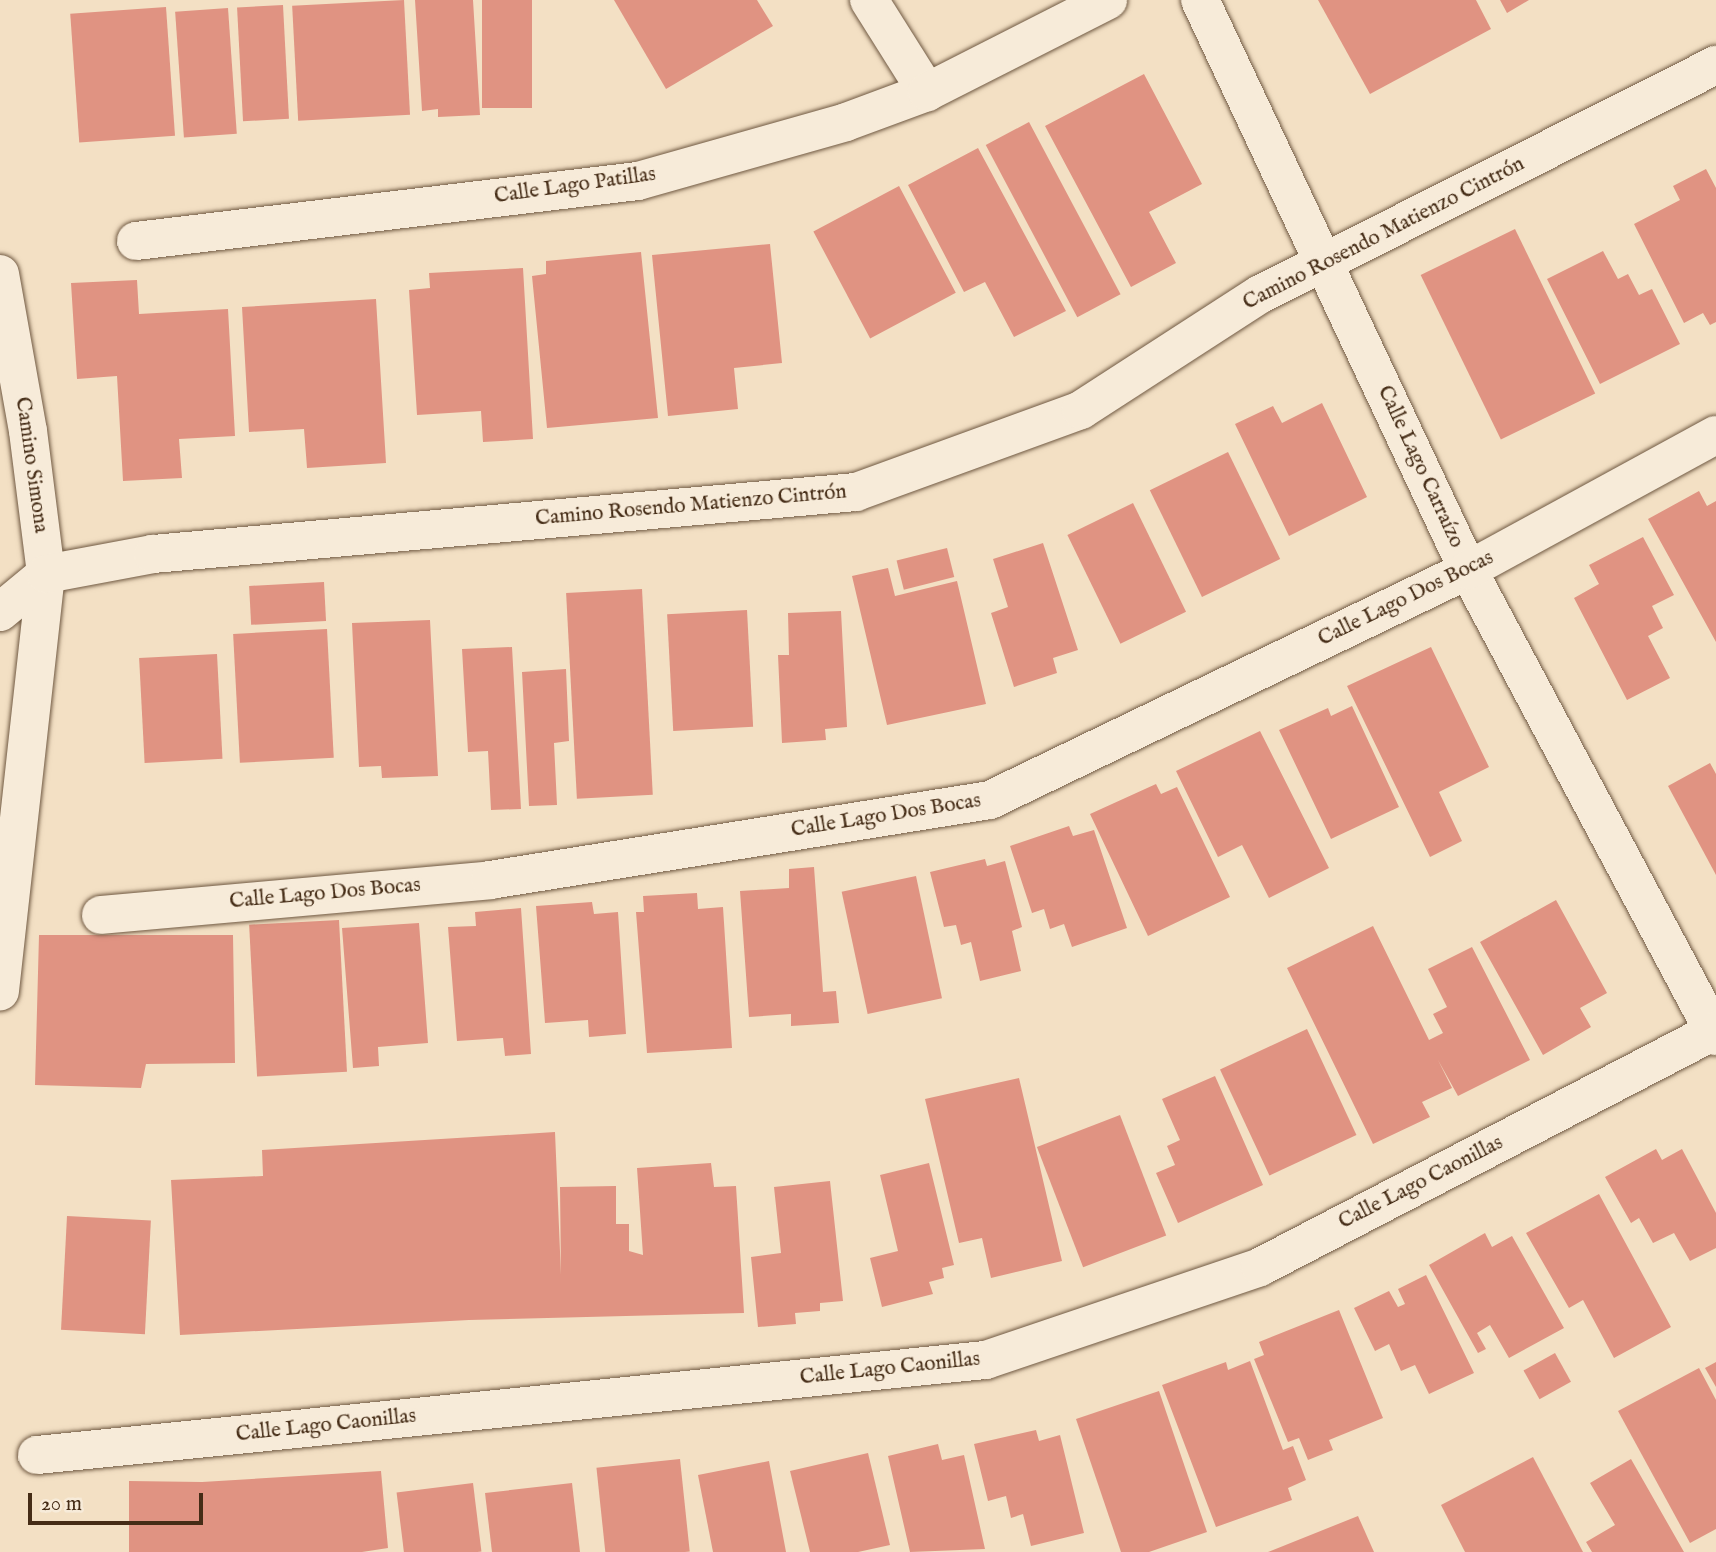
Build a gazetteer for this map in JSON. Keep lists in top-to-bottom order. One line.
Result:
{"streets":{"street":["Calle Lago Patillas","Camino Rosendo Matienzo Cintrón","Camino Simona","Calle Lago Carraízo","Calle Lago Dos Bocas","Calle Lago Caonillas"]},"crossings":[["Camino Rosendo Matienzo Cintrón","Camino Simona"],["Camino Rosendo Matienzo Cintrón","Calle Lago Carraízo"],["Calle Lago Carraízo","Calle Lago Dos Bocas"],["Calle Lago Carraízo","Calle Lago Caonillas"]],"scale_bar":"20 m"}
